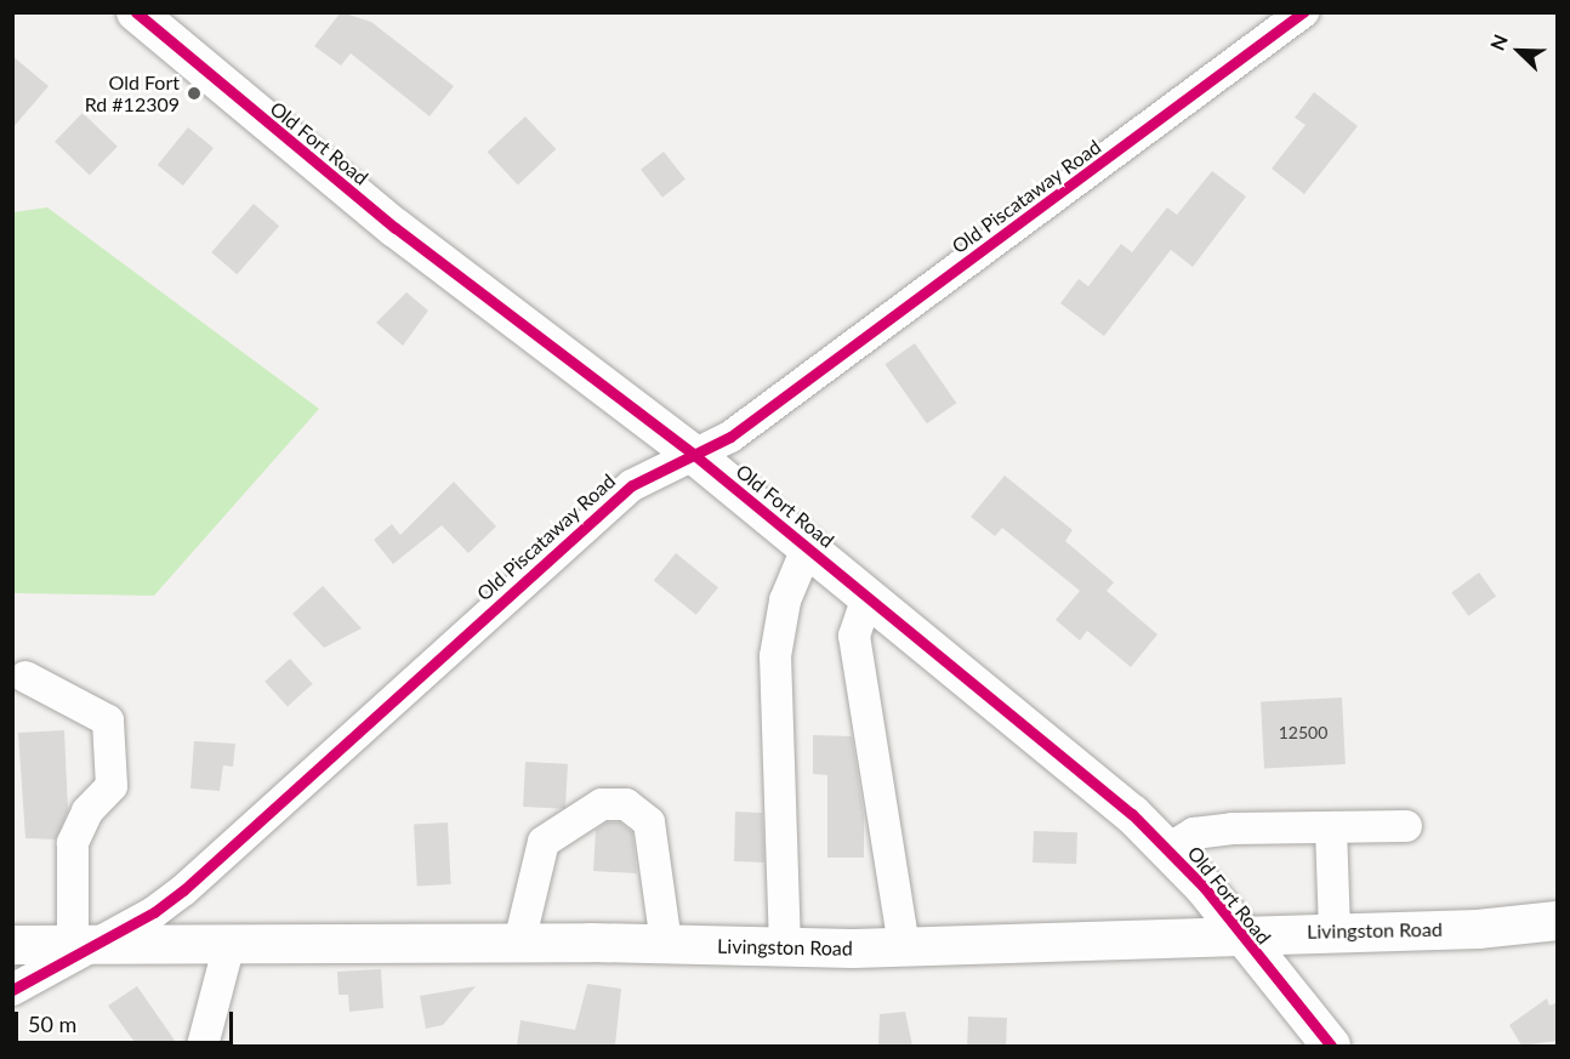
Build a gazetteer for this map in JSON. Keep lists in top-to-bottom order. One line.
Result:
{"streets":{"main road":["Old Fort Road","Livingston Road"],"street":["Old Piscataway Road"]},"crossings":[["Old Fort Road","Old Piscataway Road"],["Old Fort Road","Livingston Road"],["Old Piscataway Road","Livingston Road"]],"places":["Old Fort Rd #12309"],"house_numbers":["12500"],"scale_bar":"50 m","north":"top left"}
